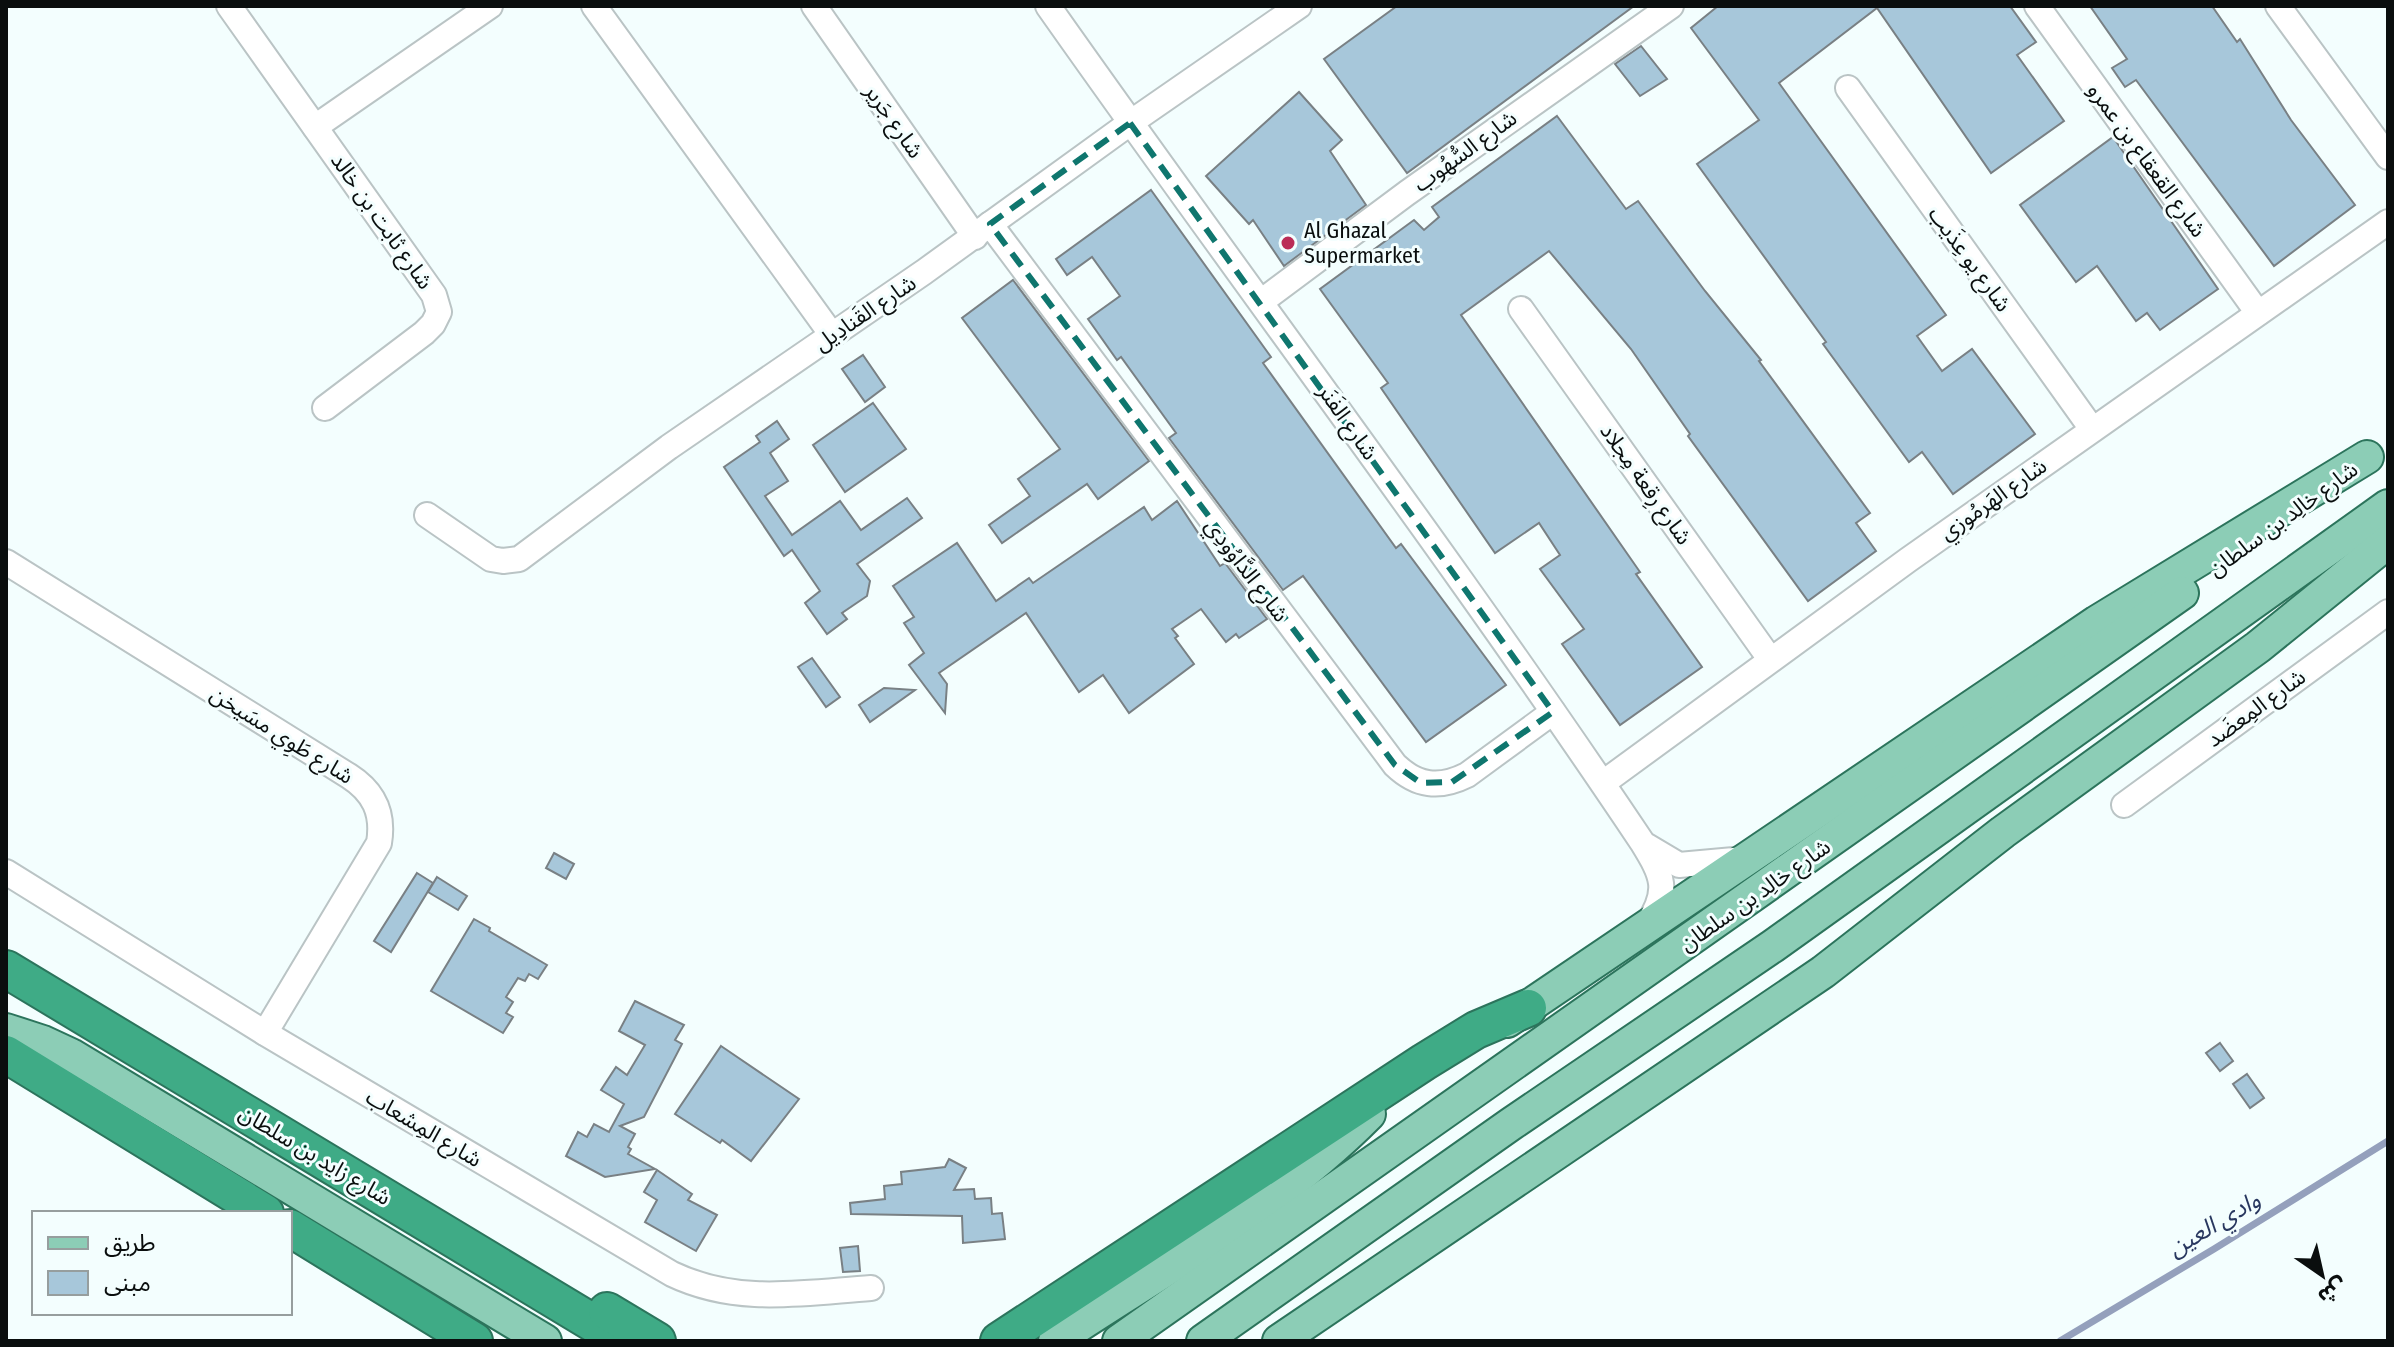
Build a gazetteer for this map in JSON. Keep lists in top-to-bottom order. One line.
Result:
{"streets":{"highway":["شارع زايد بن سلطان"],"main road":["شارع خالِد بن سلطان"],"street":["شارع جَرير","شارع السُّهُوب","شارع القعقاع بن عمرو","شارع ثابت بن خالد","شارع يو عِذَيب","شارع القَنادِيل","شارع الفَنَر","شارع رِقعة مِجلاد","شارع الهَرمُوزي","شارع الدَّاوُودِي","شارع المِعضَد","شارع طَوِي مسَيخن","شارع المِشعاب"]},"crossings":[["شارع جَرير","شارع القَنادِيل"],["شارع جَرير","شارع الدَّاوُودِي"],["شارع السُّهُوب","شارع الفَنَر"],["شارع القعقاع بن عمرو","شارع الهَرمُوزي"],["شارع يو عِذَيب","شارع الهَرمُوزي"],["شارع القَنادِيل","شارع الفَنَر"],["شارع القَنادِيل","شارع الدَّاوُودِي"],["شارع الفَنَر","شارع الهَرمُوزي"],["شارع الفَنَر","شارع الدَّاوُودِي"],["شارع رِقعة مِجلاد","شارع الهَرمُوزي"],["شارع طَوِي مسَيخن","شارع المِشعاب"]],"water":["وادي العين"],"places":["Al Ghazal Supermarket"],"legend":["طريق","مبنى"],"north":"bottom right"}
